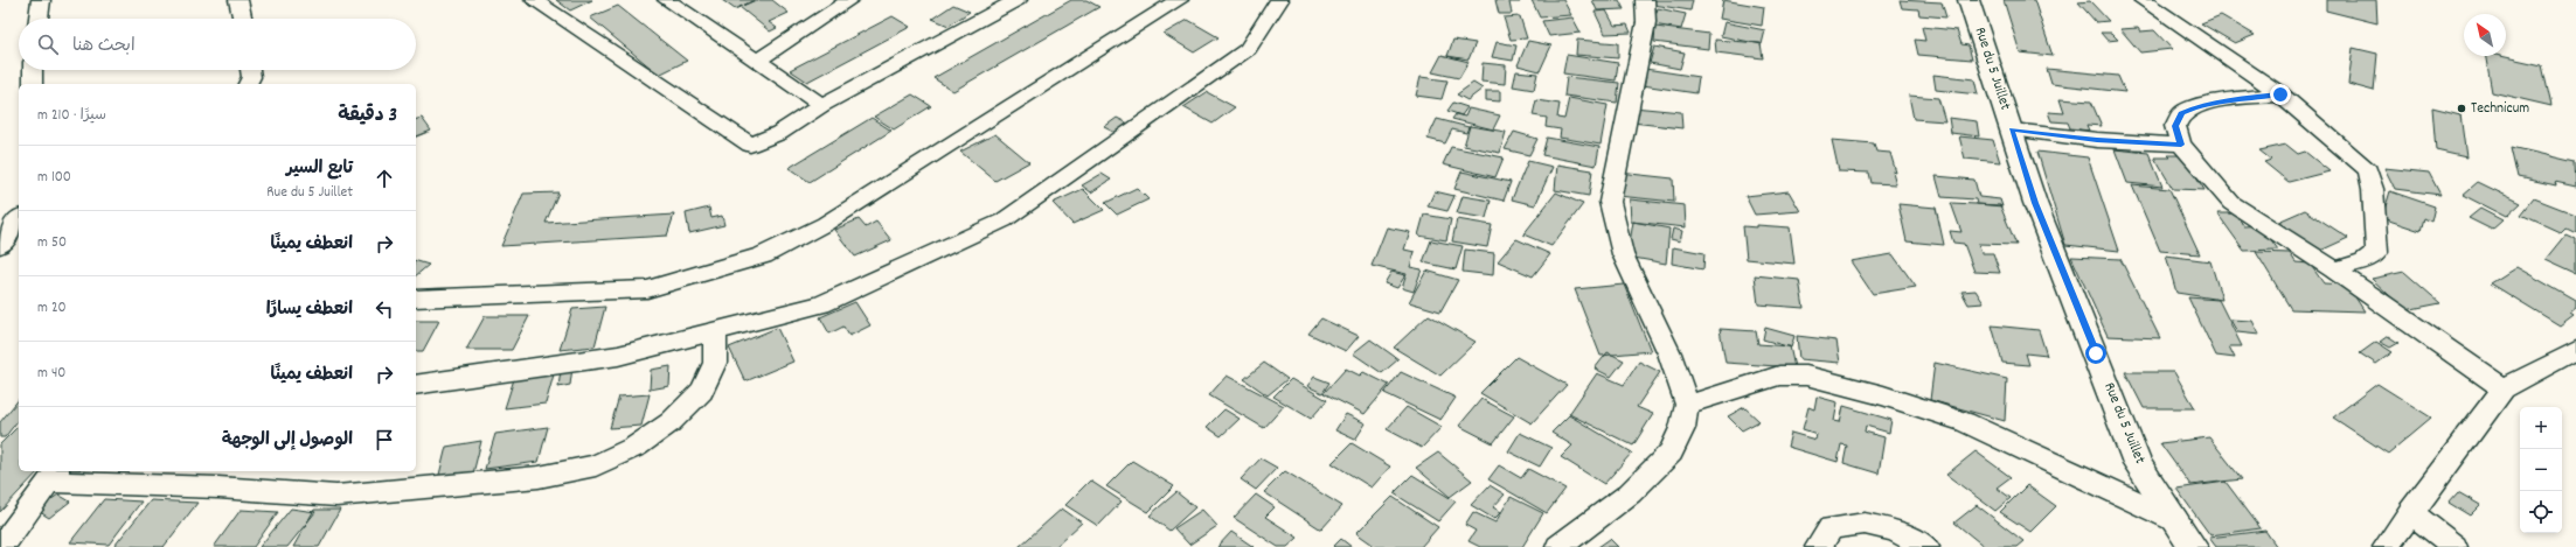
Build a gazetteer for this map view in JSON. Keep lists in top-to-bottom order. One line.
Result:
{"streets":{"street":["Rue du 5 Juillet"]},"places":["Technicum"],"north":"top left","page":{"search":"ابحث هنا","heading":["3 دقيقة","سيرًا · 210 m"],"list":[["تابع السير","Rue du 5 Juillet","100 m"],["انعطف يمينًا","50 m"],["انعطف يسارًا","20 m"],["انعطف يمينًا","40 m"],"الوصول إلى الوجهة"],"map_buttons":["+","−"]}}
